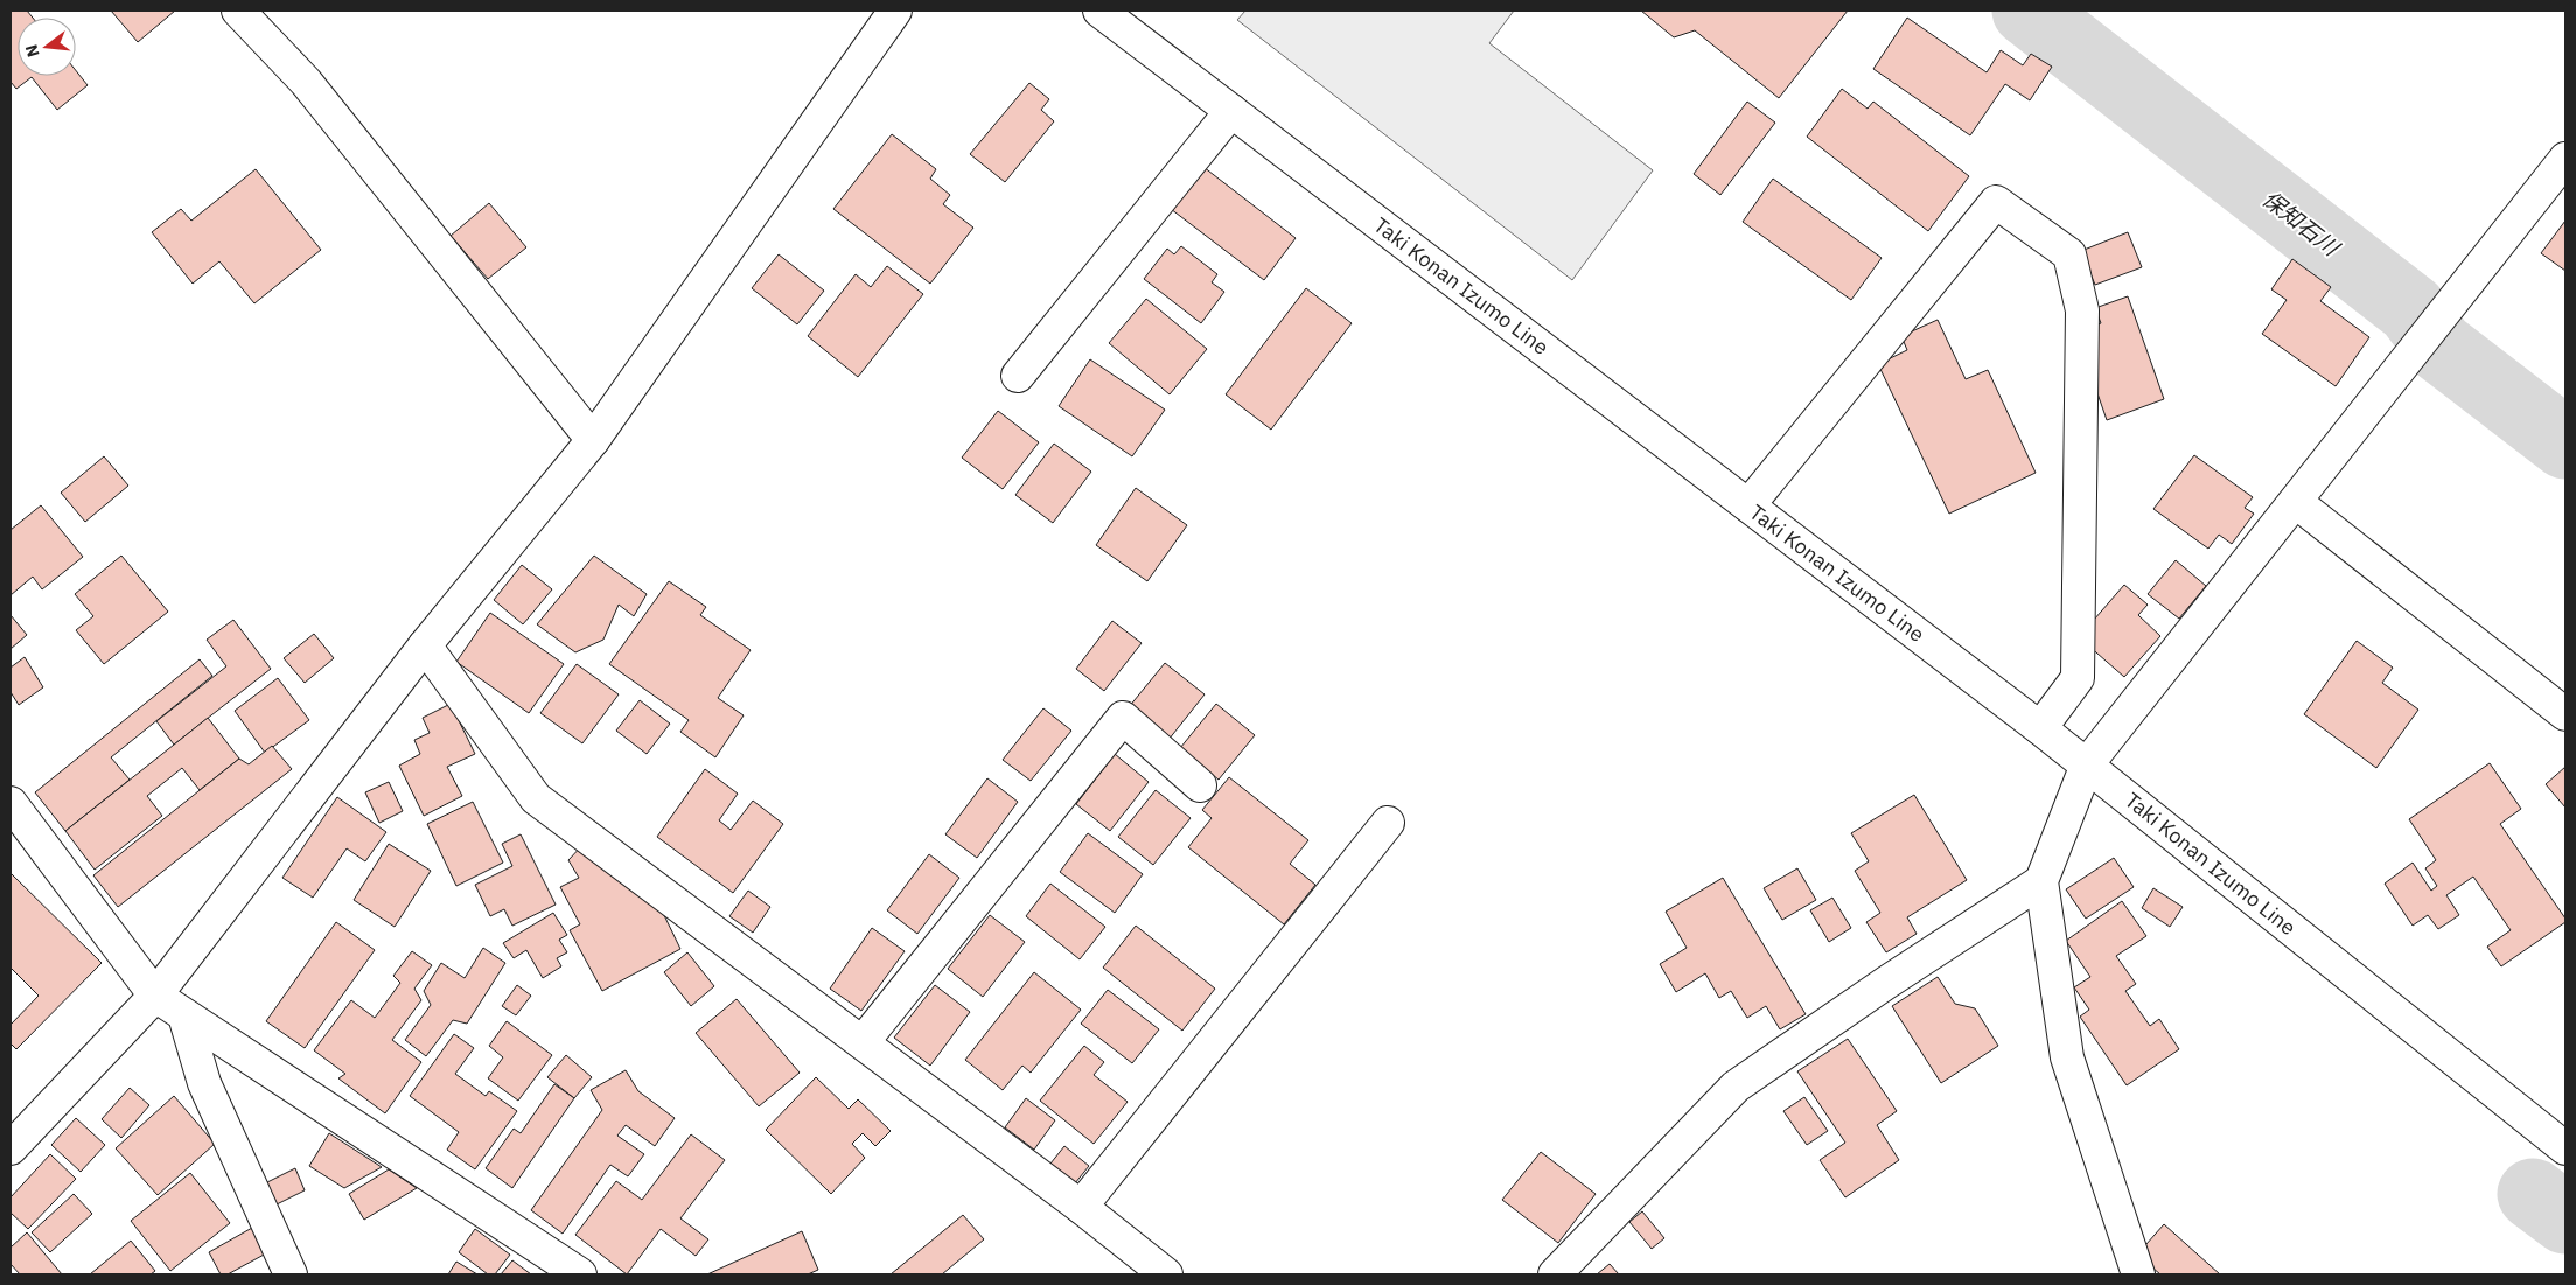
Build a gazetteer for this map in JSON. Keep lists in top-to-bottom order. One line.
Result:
{"streets":{"street":["Taki Konan Izumo Line"]},"water":["保知石川"],"north":"left"}
